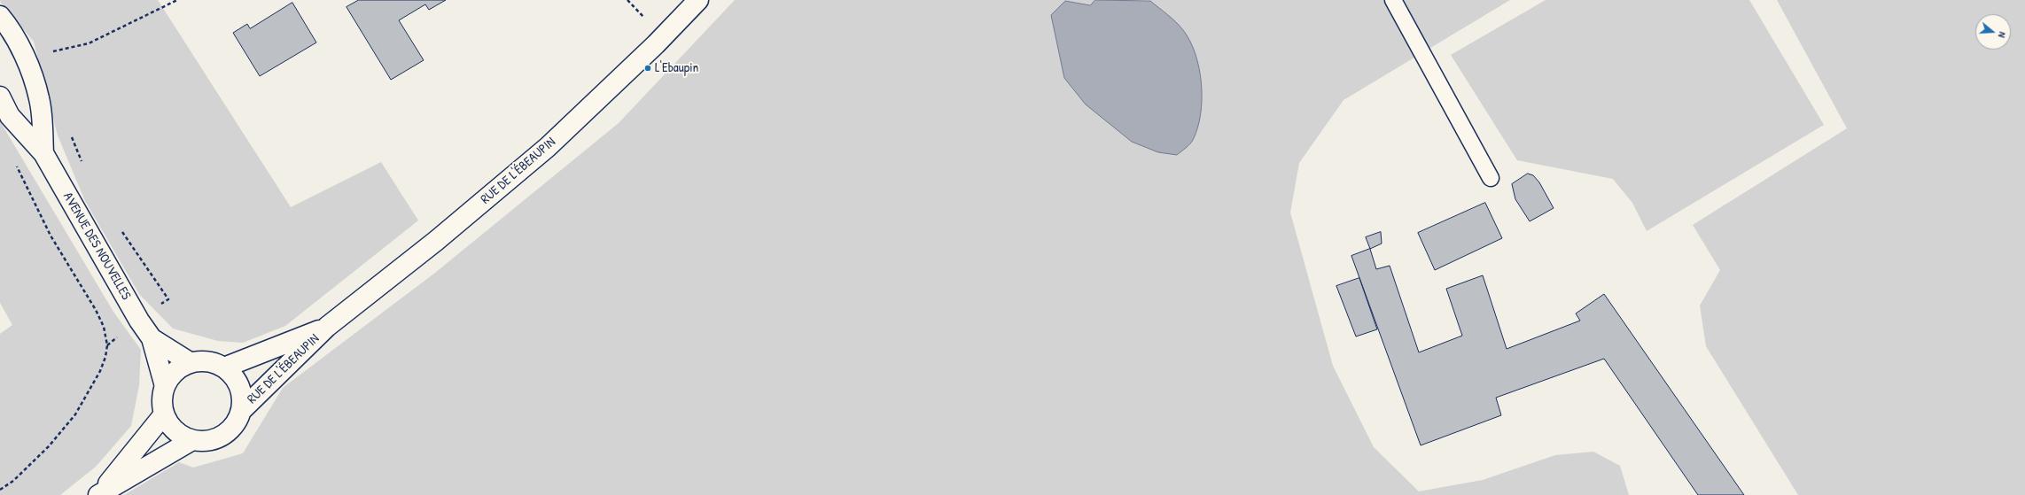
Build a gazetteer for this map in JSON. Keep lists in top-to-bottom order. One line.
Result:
{"streets":{"street":["RUE DE L'ÉBEAUPIN","AVENUE DES NOUVELLES"]},"crossings":[["RUE DE L'ÉBEAUPIN","AVENUE DES NOUVELLES"]],"places":["L'Ebaupin"],"north":"right"}
